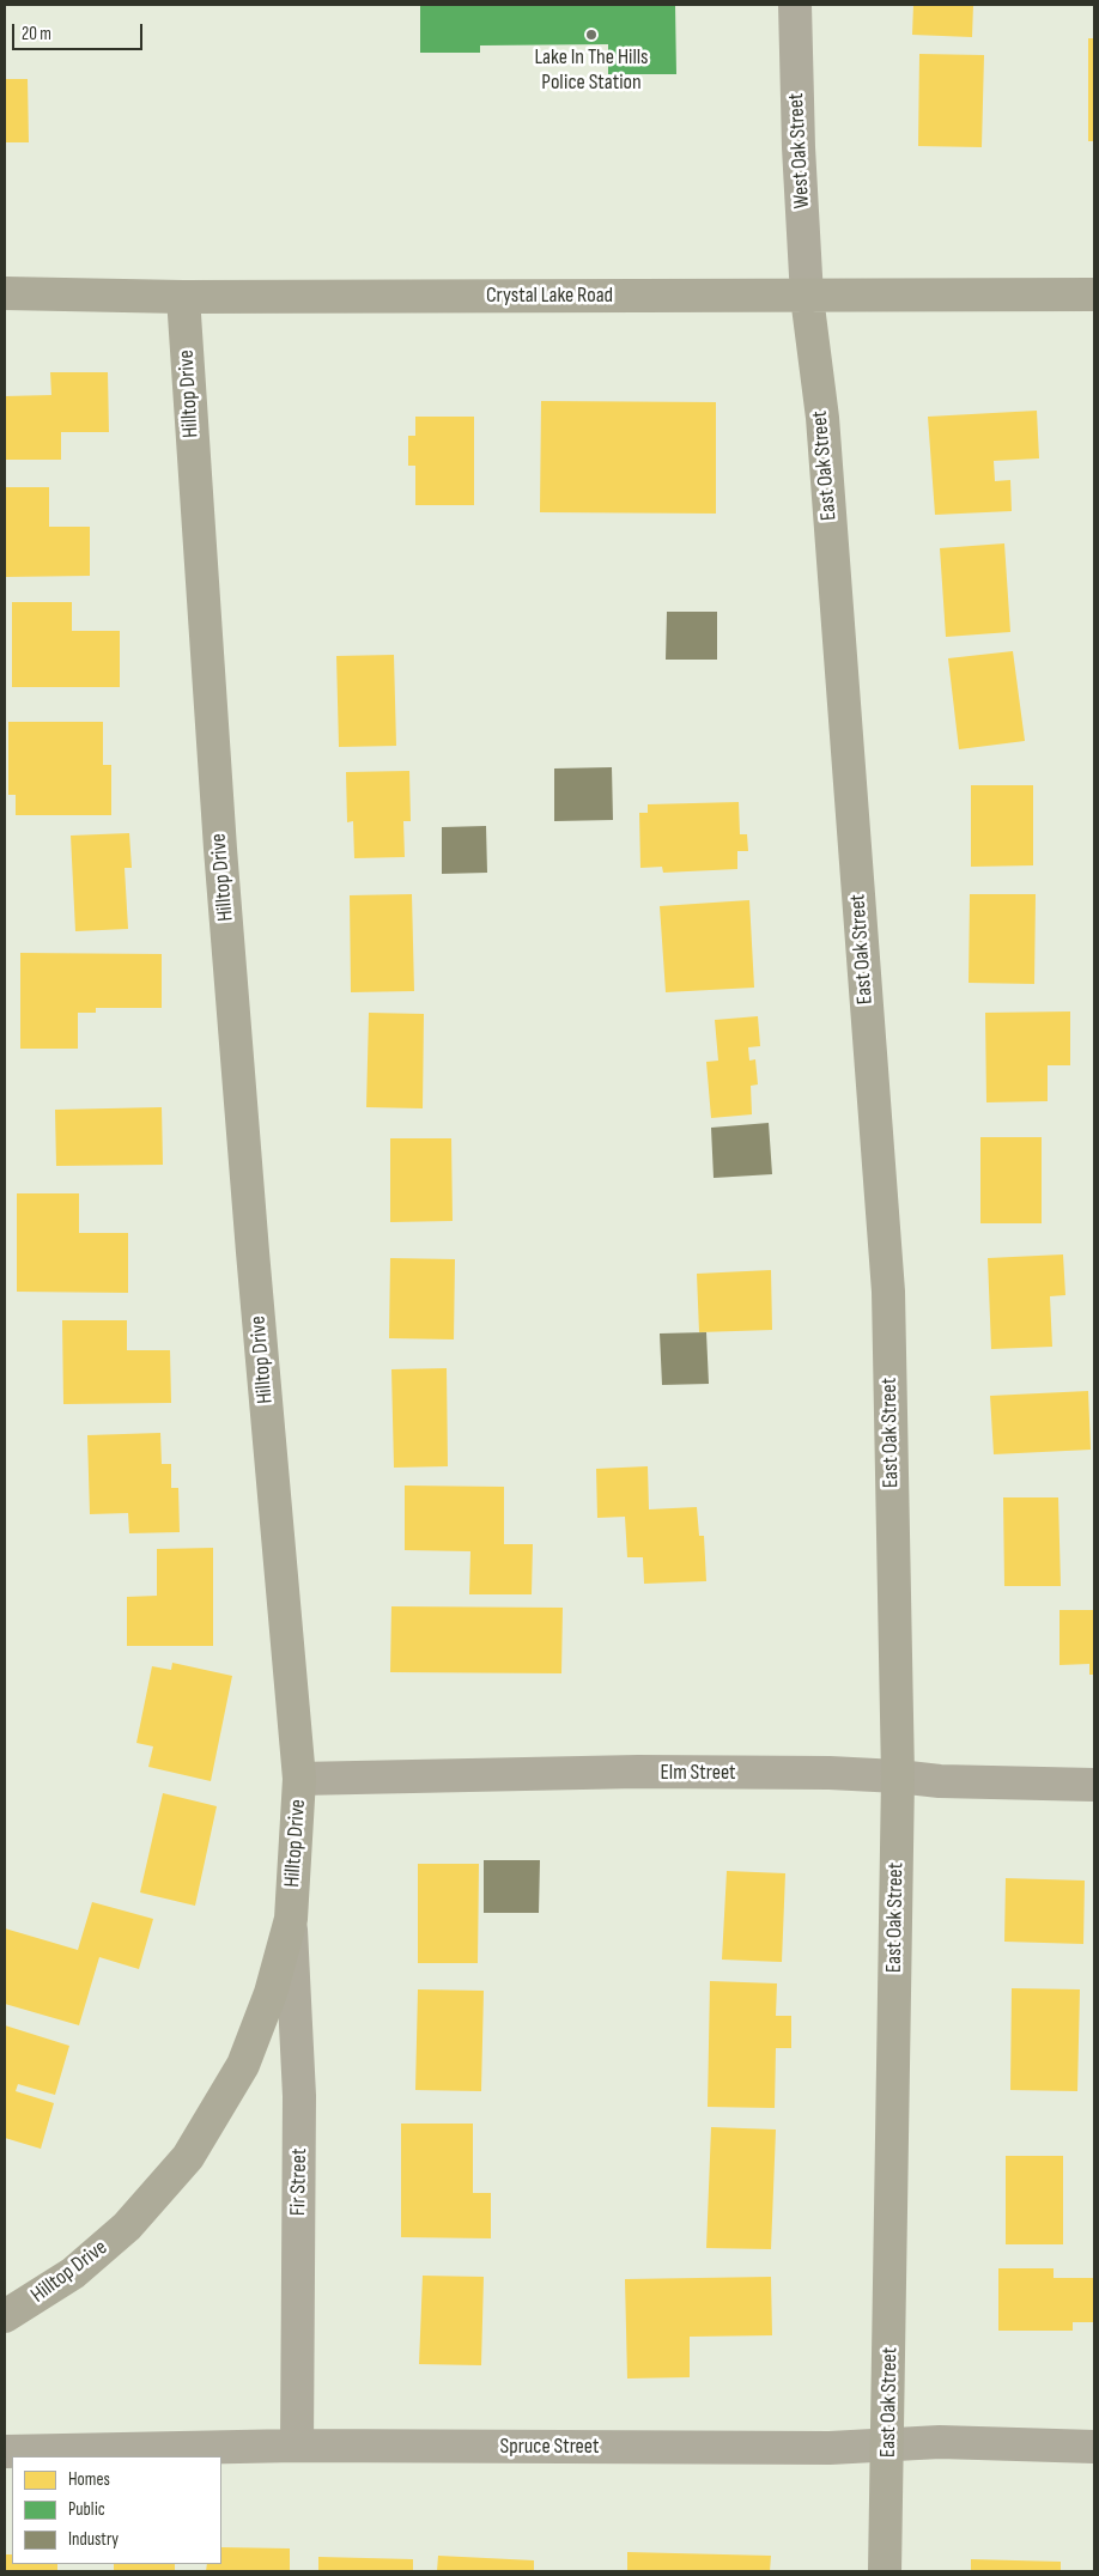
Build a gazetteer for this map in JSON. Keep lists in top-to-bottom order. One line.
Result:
{"streets":{"street":["West Oak Street","Crystal Lake Road","Hilltop Drive","East Oak Street","Elm Street","Fir Street","Spruce Street"]},"crossings":[["West Oak Street","Crystal Lake Road"],["West Oak Street","East Oak Street"],["Crystal Lake Road","Hilltop Drive"],["Crystal Lake Road","East Oak Street"],["Hilltop Drive","Elm Street"],["Hilltop Drive","Fir Street"],["East Oak Street","Elm Street"],["East Oak Street","Spruce Street"],["Fir Street","Spruce Street"]],"places":["Lake In The Hills Police Station"],"legend":["Homes","Public","Industry"],"scale_bar":"20 m"}
